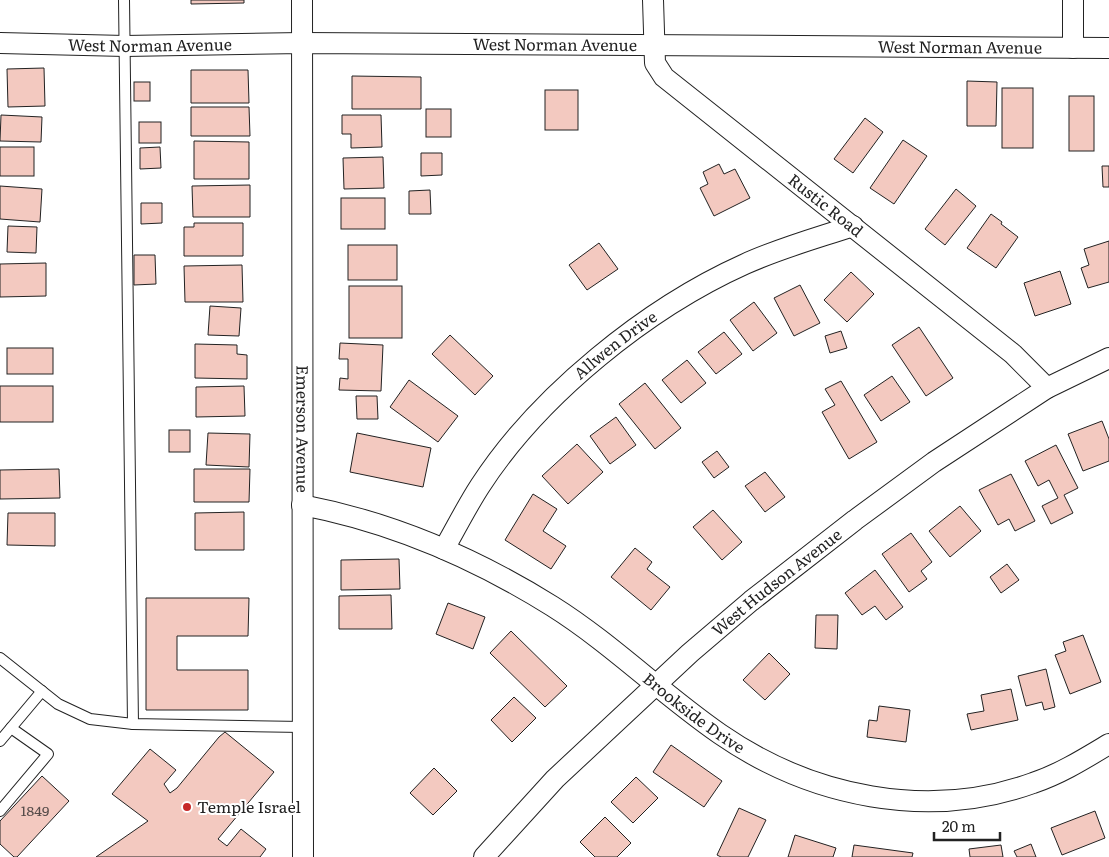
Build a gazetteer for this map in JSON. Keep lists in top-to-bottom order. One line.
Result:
{"streets":{"street":["West Norman Avenue","Rustic Road","Allwen Drive","Emerson Avenue","West Hudson Avenue","Brookside Drive"]},"crossings":[["West Norman Avenue","Rustic Road"],["West Norman Avenue","Emerson Avenue"],["Rustic Road","Allwen Drive"],["Rustic Road","West Hudson Avenue"],["Allwen Drive","Brookside Drive"],["Emerson Avenue","Brookside Drive"],["West Hudson Avenue","Brookside Drive"]],"places":["Temple Israel"],"house_numbers":["1849"],"scale_bar":"20 m"}
